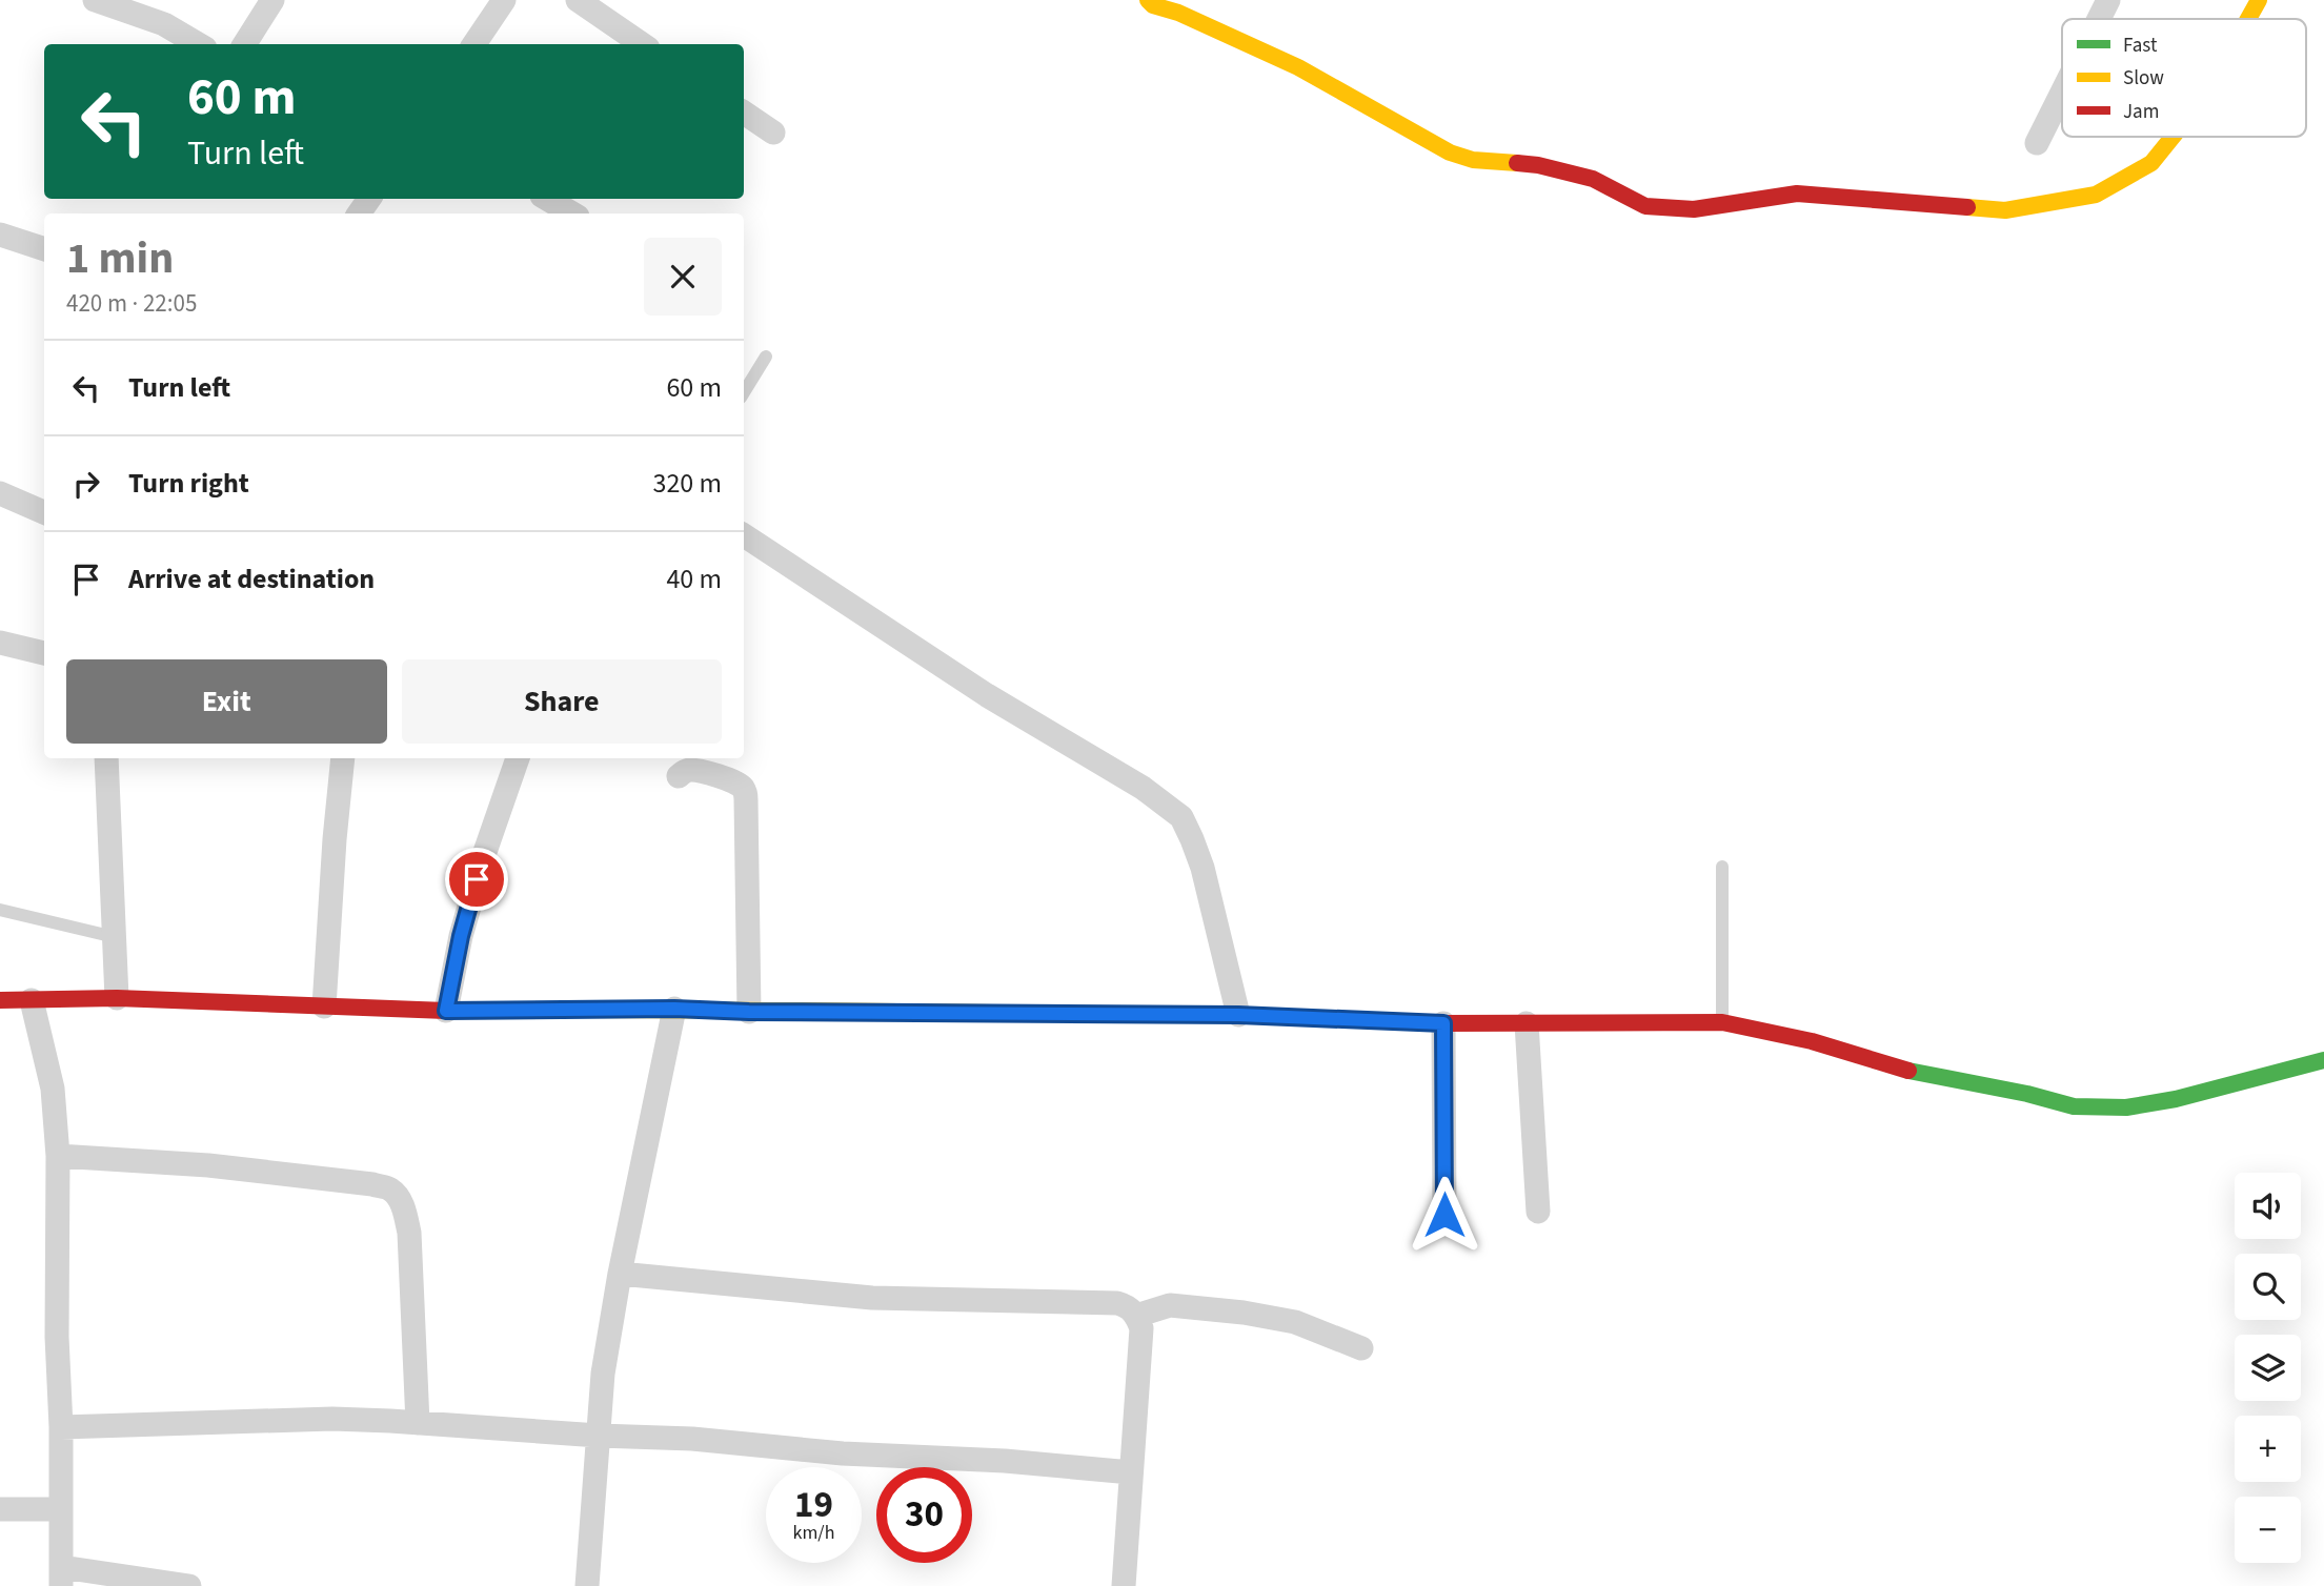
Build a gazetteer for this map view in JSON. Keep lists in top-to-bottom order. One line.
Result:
{"legend":["Fast","Slow","Jam"],"page":{"turn":["60 m","Turn left"],"heading":["1 min","420 m · 22:05"],"list":[{"name":"Turn left","value":"60 m"},{"name":"Turn right","value":"320 m"},{"name":"Arrive at destination","value":"40 m"}],"buttons":["Exit","Share"],"map_buttons":["+","−"],"speed":"19 km/h","limit":"30"}}
